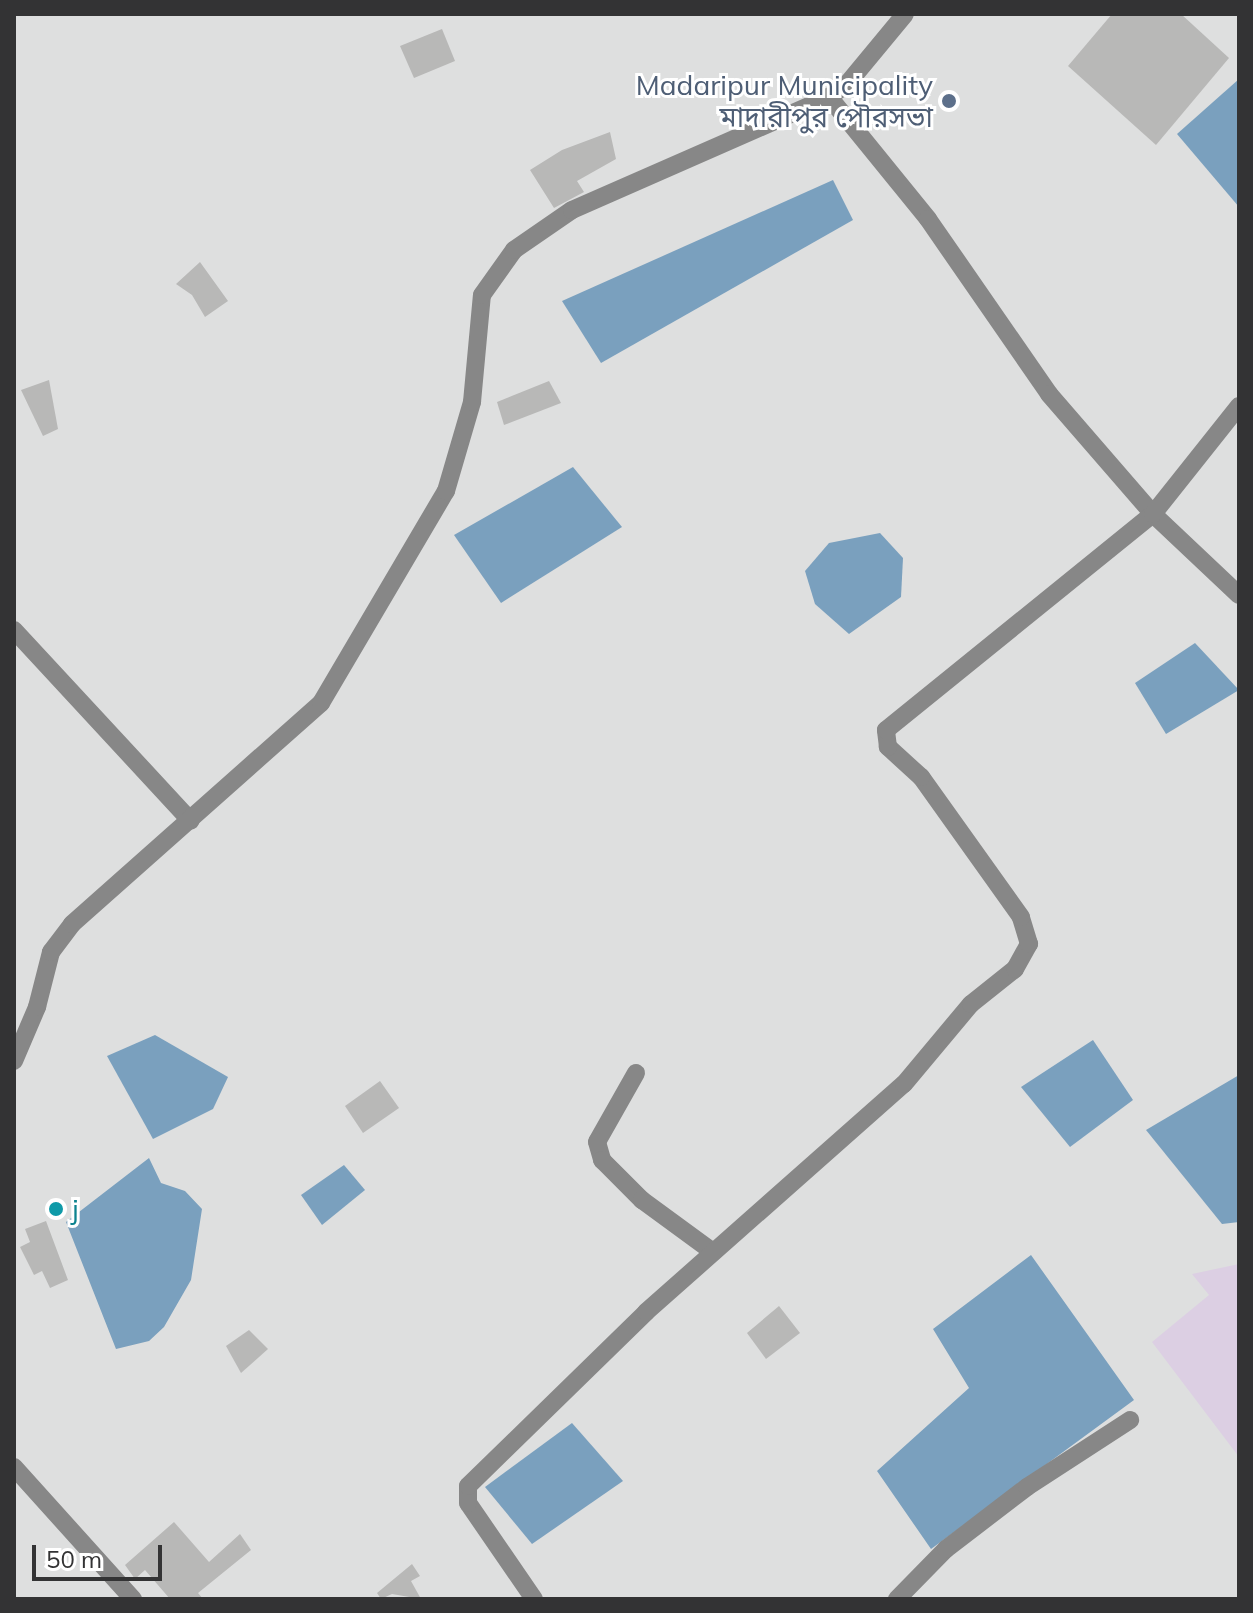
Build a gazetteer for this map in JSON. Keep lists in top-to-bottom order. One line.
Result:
{"places":["Madaripur Municipality মাদারীপুর পৌরসভা","j"],"scale_bar":"50 m"}
